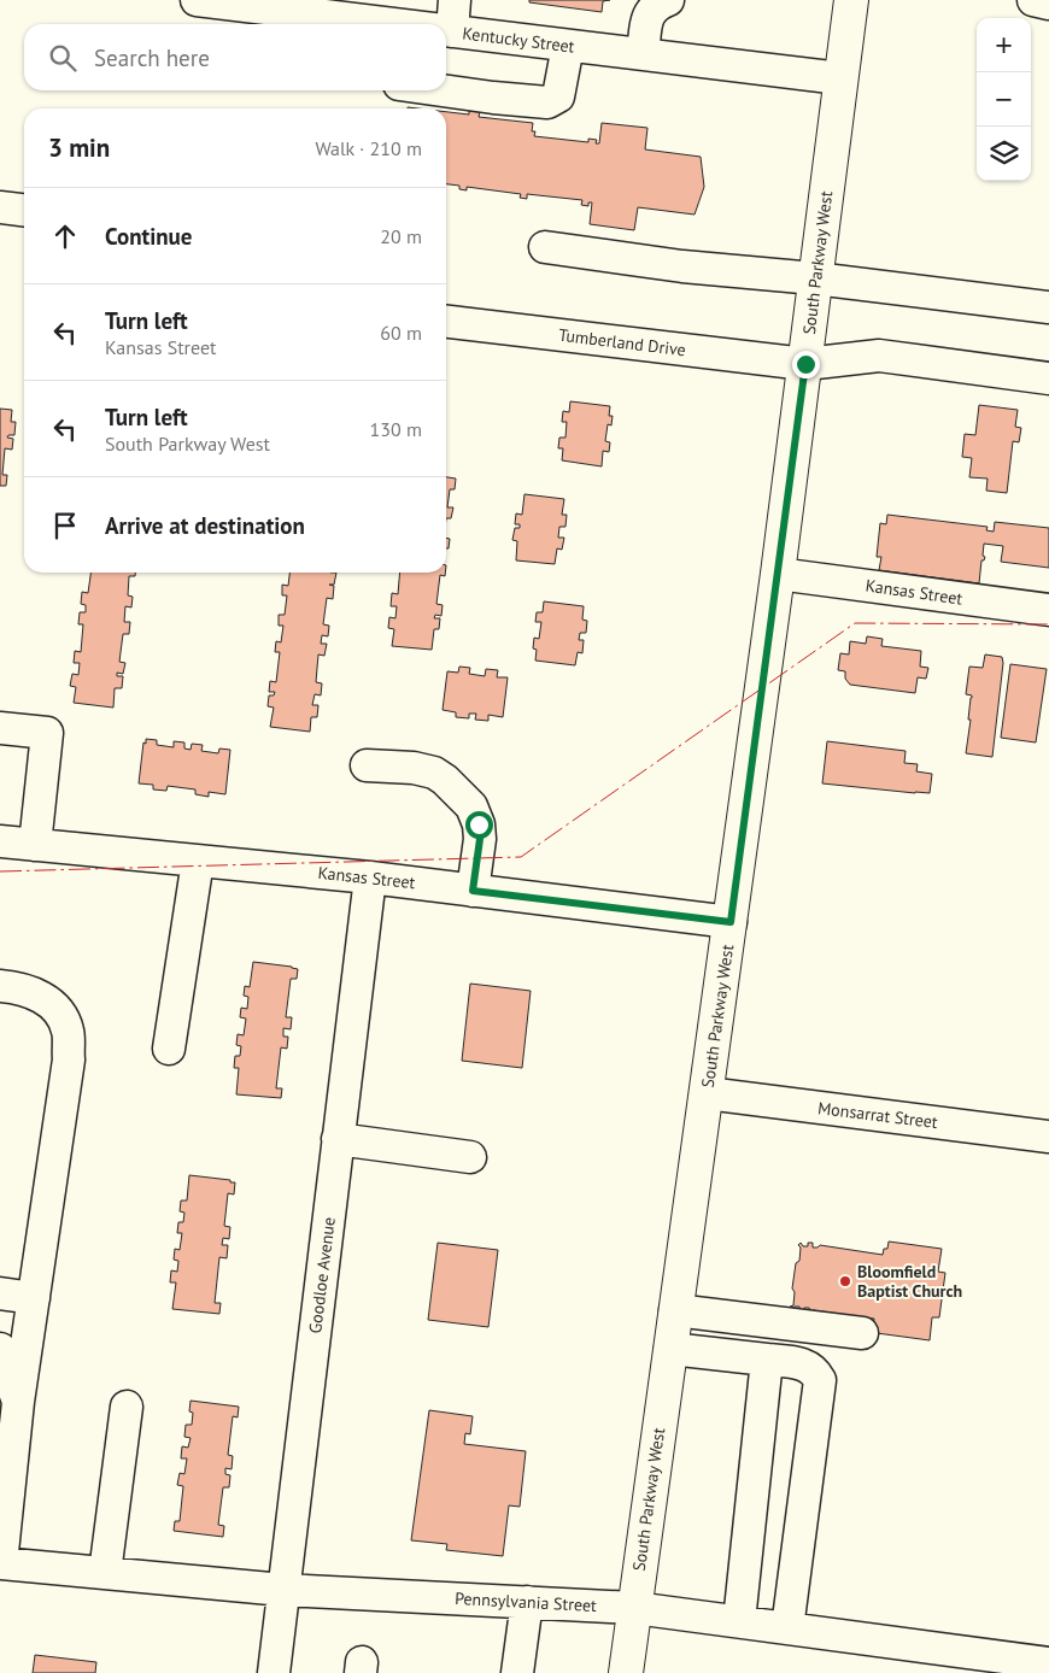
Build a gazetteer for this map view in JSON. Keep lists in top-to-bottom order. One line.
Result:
{"streets":{"main road":["South Parkway West"],"street":["Kentucky Street","Tumberland Drive","Kansas Street","Monsarrat Street","Goodloe Avenue","Pennsylvania Street"]},"crossings":[["Kentucky Street","South Parkway West"],["South Parkway West","Tumberland Drive"],["South Parkway West","Kansas Street"],["South Parkway West","Monsarrat Street"],["South Parkway West","Pennsylvania Street"],["Kansas Street","Goodloe Avenue"],["Goodloe Avenue","Pennsylvania Street"]],"places":["Bloomfield Baptist Church"],"page":{"map_buttons":["+","−"],"search":"Search here","heading":["3 min","Walk · 210 m"],"list":[["Continue","20 m"],["Turn left","Kansas Street","60 m"],["Turn left","South Parkway West","130 m"],"Arrive at destination"]}}
